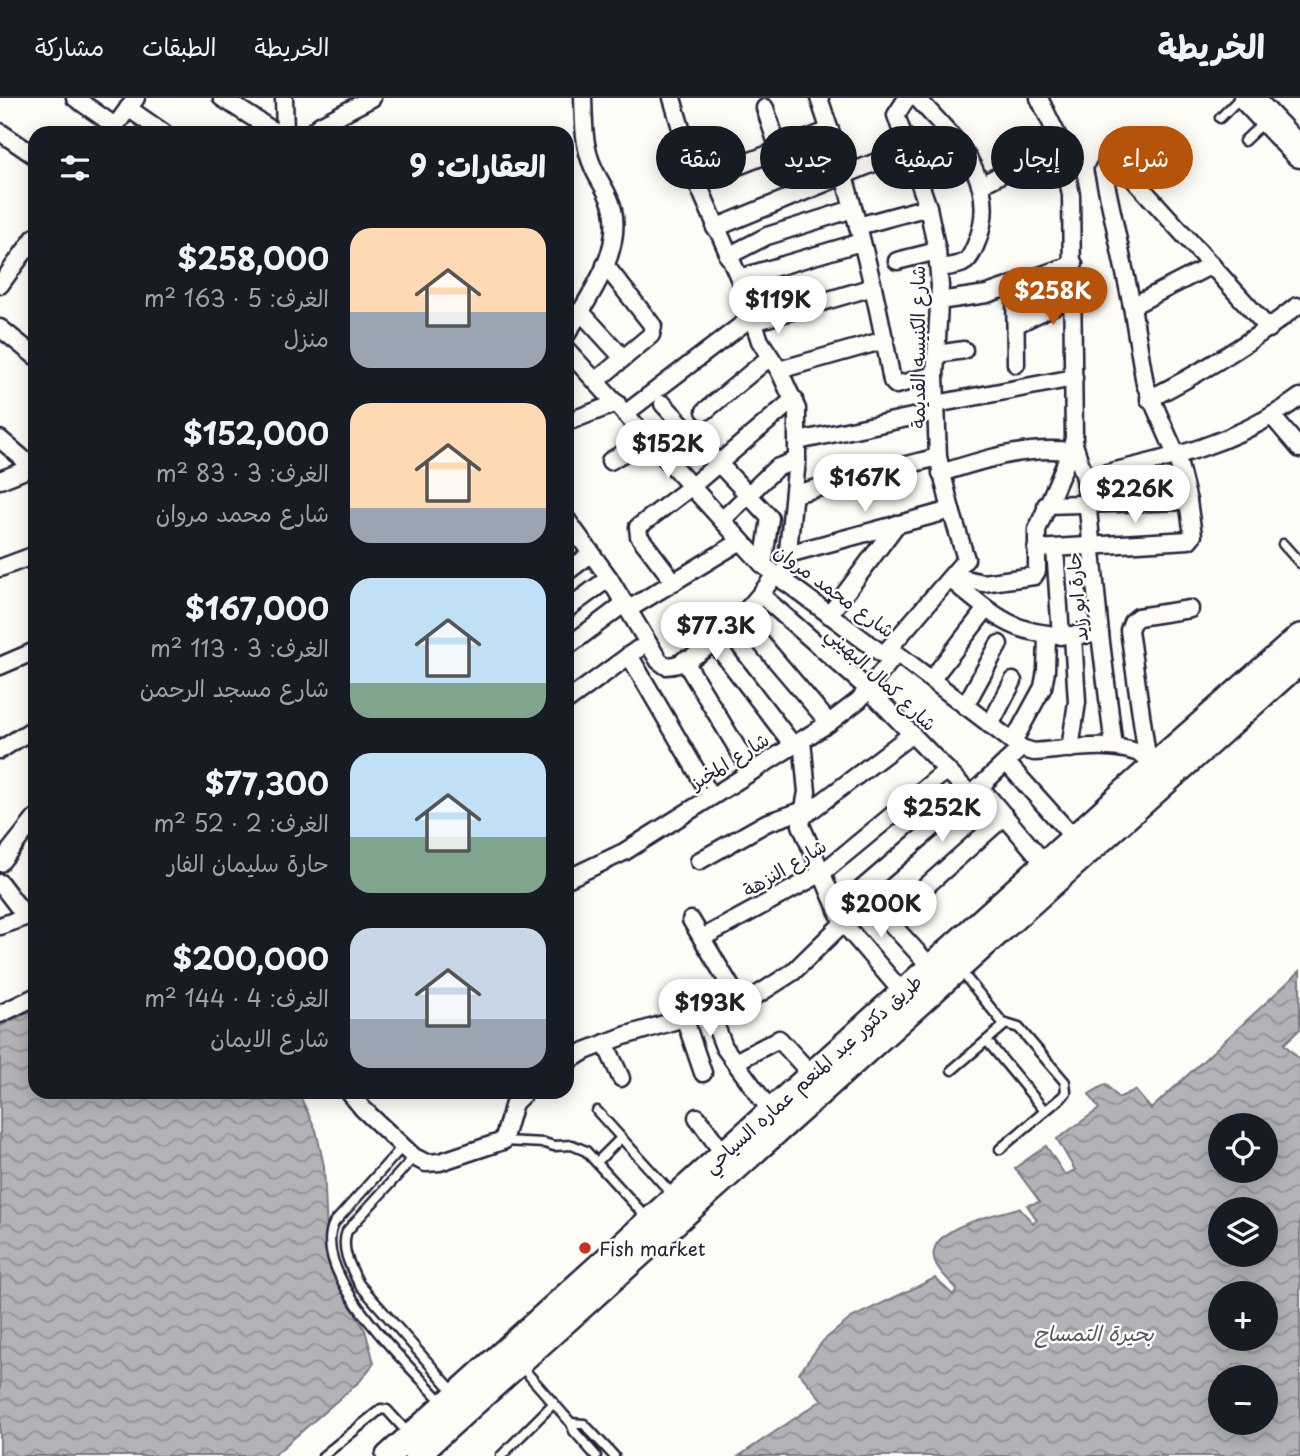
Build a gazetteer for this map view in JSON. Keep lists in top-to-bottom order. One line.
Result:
{"streets":{"main road":["طريق دكتور عبد المنعم عماره السياحي"],"street":["شارع الكنيسه القديمة","شارع محمد مروان","حارة ابو زيد","شارع كمال البهيني","شارع المخبز","شارع النزهة"]},"crossings":[["شارع الكنيسه القديمة","شارع محمد مروان"],["شارع الكنيسه القديمة","شارع المخبز"],["شارع محمد مروان","شارع المخبز"],["شارع كمال البهيني","شارع المخبز"],["شارع كمال البهيني","شارع النزهة"],["شارع كمال البهيني","طريق دكتور عبد المنعم عماره السياحي"]],"water":["بحيرة التمساح"],"places":["Fish market"],"page":{"header":"الخريطة","nav":["الخريطة","الطبقات","مشاركة"],"chip":["شراء","إيجار","تصفية","جديد","شقة"],"heading":"العقارات: 9","list":[{"name":"$258,000","note":"الغرف: 5 · 163 m² · منزل"},{"name":"$152,000","note":"الغرف: 3 · 83 m² · شارع محمد مروان"},{"name":"$167,000","note":"الغرف: 3 · 113 m² · شارع مسجد الرحمن"},{"name":"$77,300","note":"الغرف: 2 · 52 m² · حارة سليمان الفار"},{"name":"$200,000","note":"الغرف: 4 · 144 m² · شارع الايمان"}],"price":["$258K","$119K","$152K","$167K","$226K","$77.3K","$252K","$200K","$193K"],"map_buttons":["+","−"]}}
